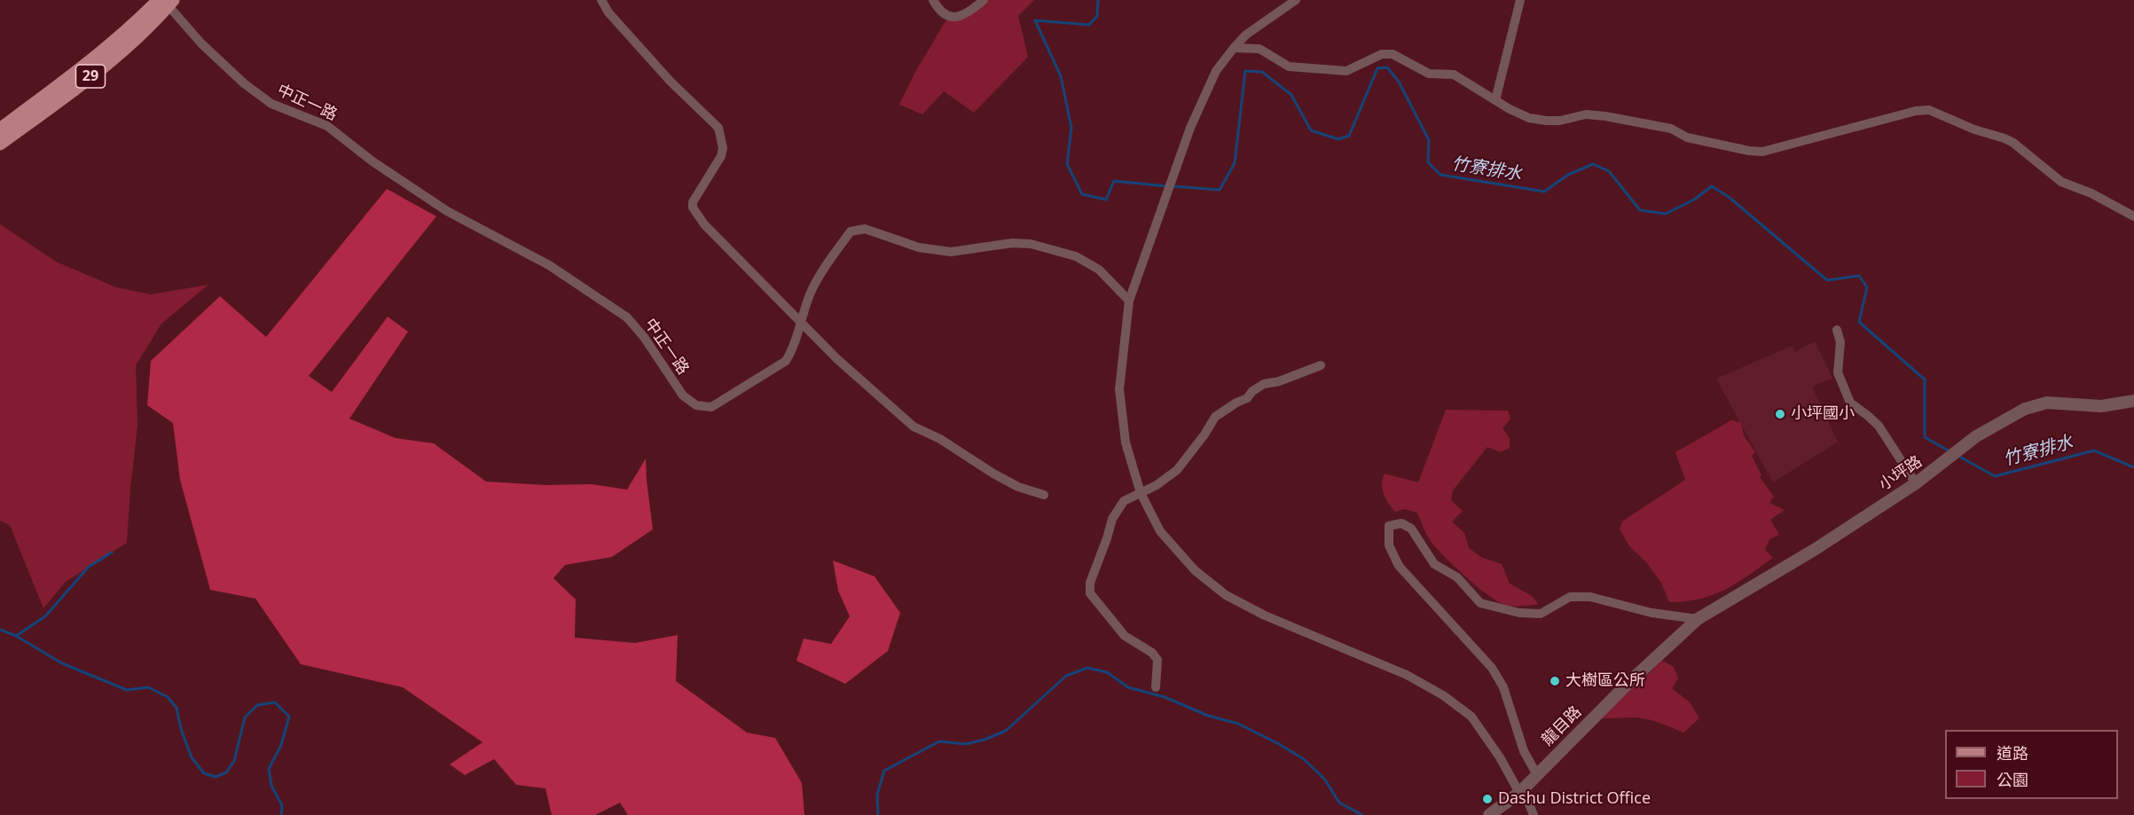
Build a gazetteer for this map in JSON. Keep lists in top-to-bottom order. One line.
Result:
{"streets":{"main road":["29"],"street":["中正一路","小坪路","龍目路"]},"crossings":[["29","中正一路"],["小坪路","龍目路"]],"water":["竹寮排水"],"places":["小坪國小","大樹區公所","Dashu District Office"],"legend":["道路","公園"]}
